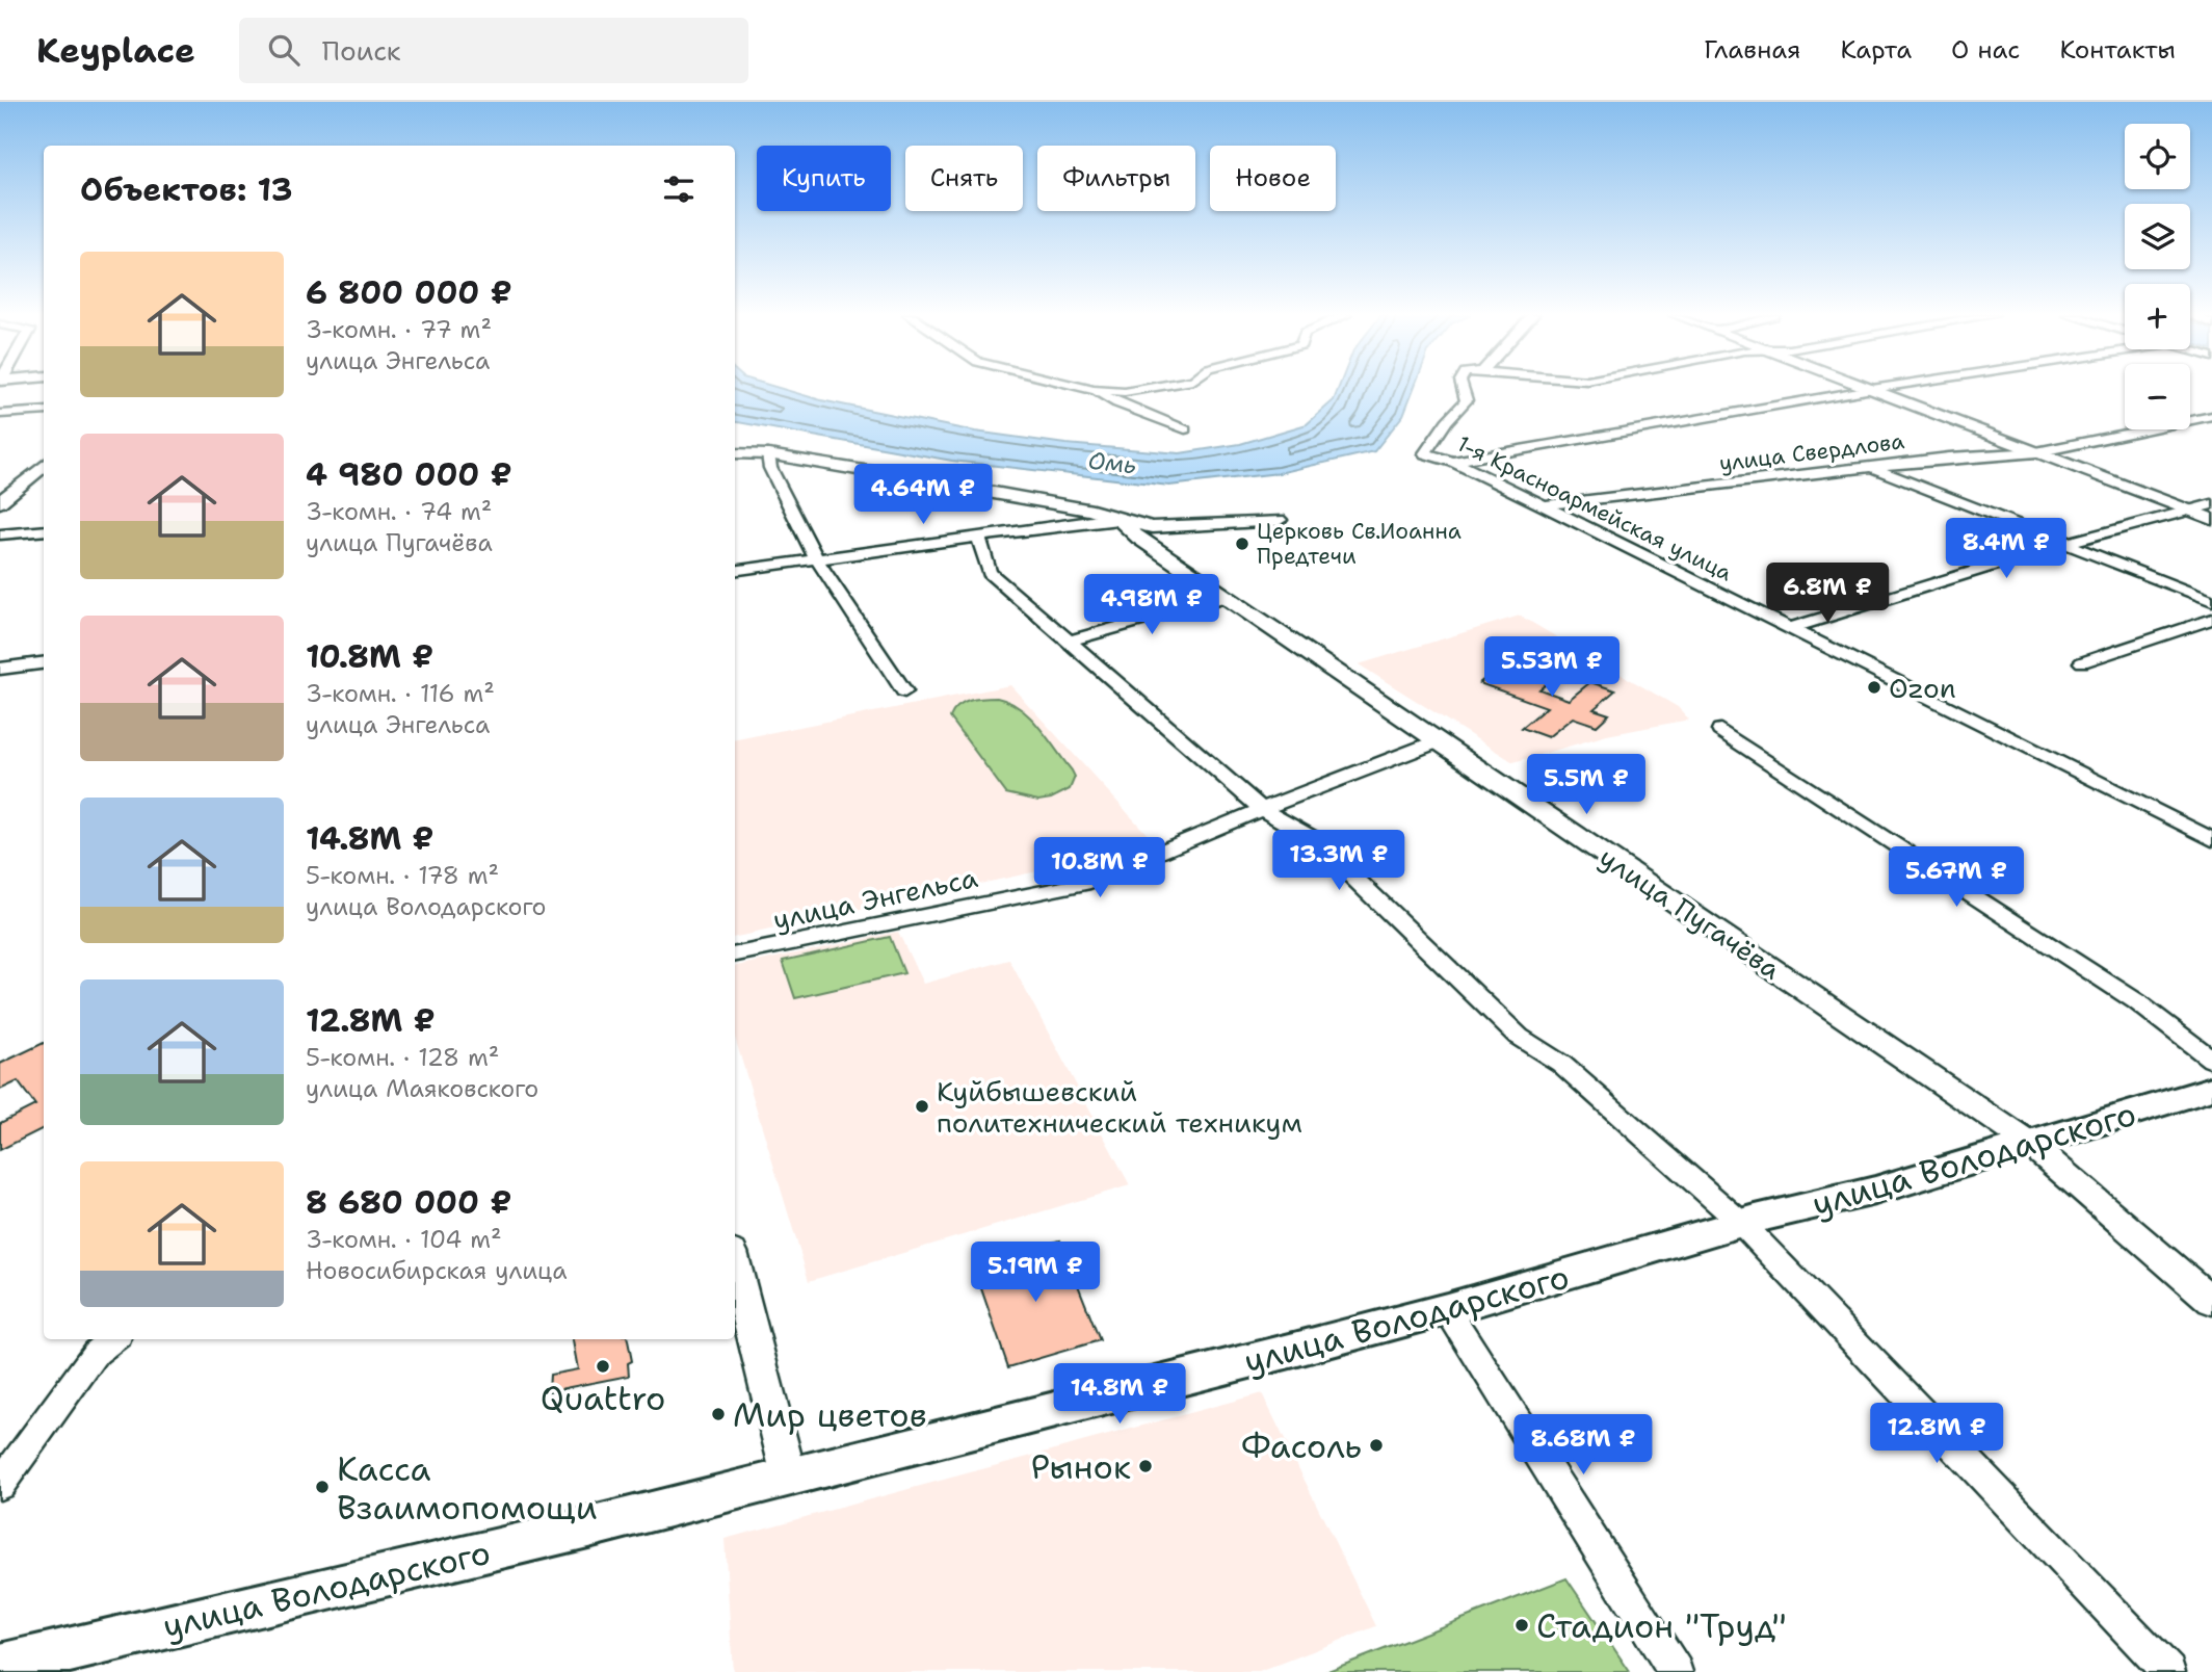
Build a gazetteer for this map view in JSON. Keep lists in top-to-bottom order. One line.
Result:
{"streets":{"main road":["улица Володарского"],"street":["улица Свердлова","1-я Красноармейская улица","улица Энгельса","улица Пугачёва"]},"crossings":[["улица Свердлова","1-я Красноармейская улица"],["улица Энгельса","улица Пугачёва"],["улица Пугачёва","улица Володарского"]],"water":["Омь"],"places":["Церковь Св.Иоанна Предтечи","Ozon","Куйбышевский политехнический техникум","Quattro","Мир цветов","Фасоль","Рынок","Касса Взаимопомощи","Стадион \"Труд\""],"page":{"header":"Keyplace","search":"Поиск","nav":["Главная","Карта","О нас","Контакты"],"map_buttons":["+","−"],"chip":["Купить","Снять","Фильтры","Новое"],"heading":"Объектов: 13","list":[{"name":"6 800 000 ₽","note":"3-комн. · 77 m² · улица Энгельса"},{"name":"4 980 000 ₽","note":"3-комн. · 74 m² · улица Пугачёва"},{"name":"10.8M ₽","note":"3-комн. · 116 m² · улица Энгельса"},{"name":"14.8M ₽","note":"5-комн. · 178 m² · улица Володарского"},{"name":"12.8M ₽","note":"5-комн. · 128 m² · улица Маяковского"},{"name":"8 680 000 ₽","note":"3-комн. · 104 m² · Новосибирская улица"}],"price":["4.64M ₽","8.4M ₽","6.8M ₽","4.98M ₽","5.53M ₽","5.5M ₽","13.3M ₽","10.8M ₽","5.67M ₽","5.19M ₽","14.8M ₽","12.8M ₽","8.68M ₽"]}}
